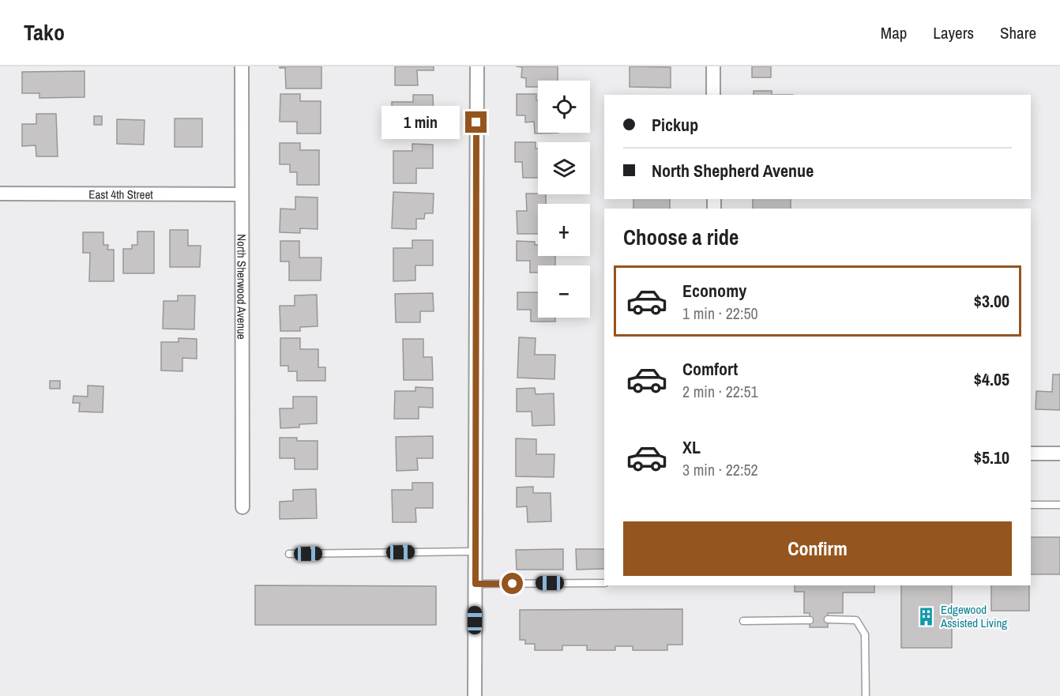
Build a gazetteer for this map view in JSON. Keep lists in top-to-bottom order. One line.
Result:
{"streets":{"street":["East 4th Street","North Sherwood Avenue"]},"crossings":[["East 4th Street","North Sherwood Avenue"]],"places":{"building":["Edgewood Assisted Living"]},"page":{"header":"Tako","nav":["Map","Layers","Share"],"map_buttons":["+","−"],"banner":["Pickup","North Shepherd Avenue"],"bubble":"1 min","heading":"Choose a ride","list":[{"name":"Economy","note":"1 min · 22:50","value":"$3.00"},{"name":"Comfort","note":"2 min · 22:51","value":"$4.05"},{"name":"XL","note":"3 min · 22:52","value":"$5.10"}],"buttons":"Confirm"}}
